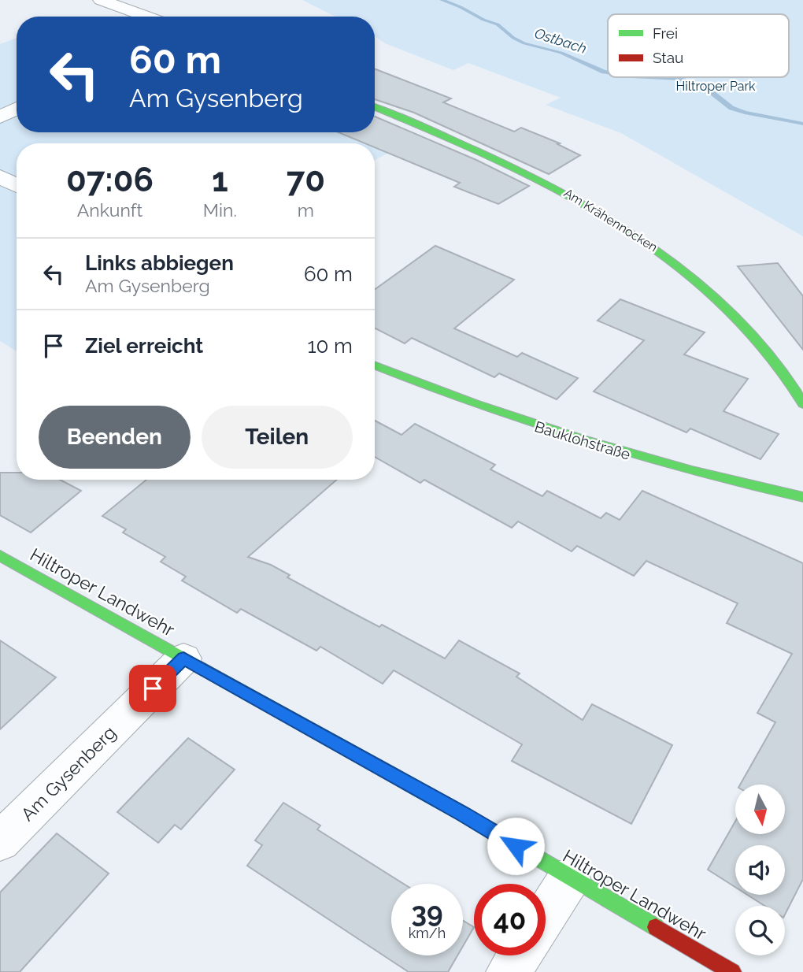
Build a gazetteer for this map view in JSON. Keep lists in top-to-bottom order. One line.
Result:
{"streets":{"street":["Am Krähennocken","Bauklohstraße","Hiltroper Landwehr","Am Gysenberg"]},"crossings":[["Hiltroper Landwehr","Am Gysenberg"]],"water":["Ostbach"],"parks":["Hiltroper Park"],"legend":["Frei","Stau"],"north":"bottom","page":{"turn":["60 m","Am Gysenberg"],"eta":["07:06","Ankunft","1","Min.","70","m"],"list":[{"name":"Links abbiegen","note":"Am Gysenberg","value":"60 m"},{"name":"Ziel erreicht","value":"10 m"}],"buttons":["Beenden","Teilen"],"speed":"39 km/h","limit":"40"}}
